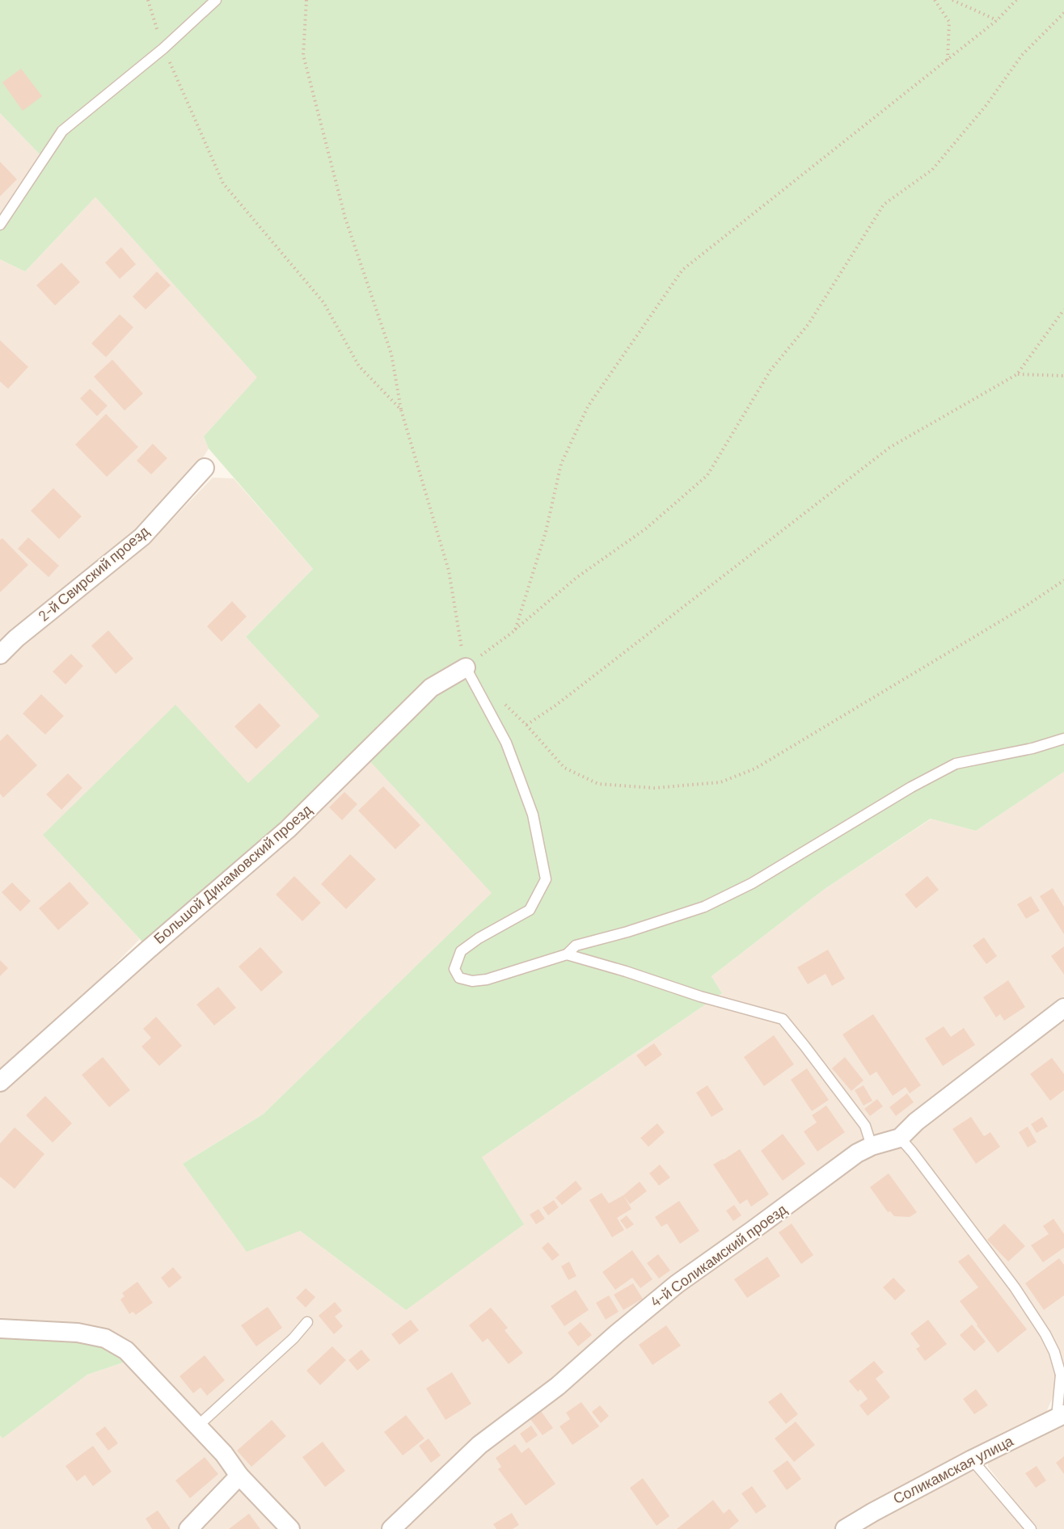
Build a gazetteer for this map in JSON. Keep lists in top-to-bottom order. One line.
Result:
{"streets":{"street":["2-й Свирский проезд","Большой Динамовский проезд","4-й Соликамский проезд","Соликамская улица"]}}
